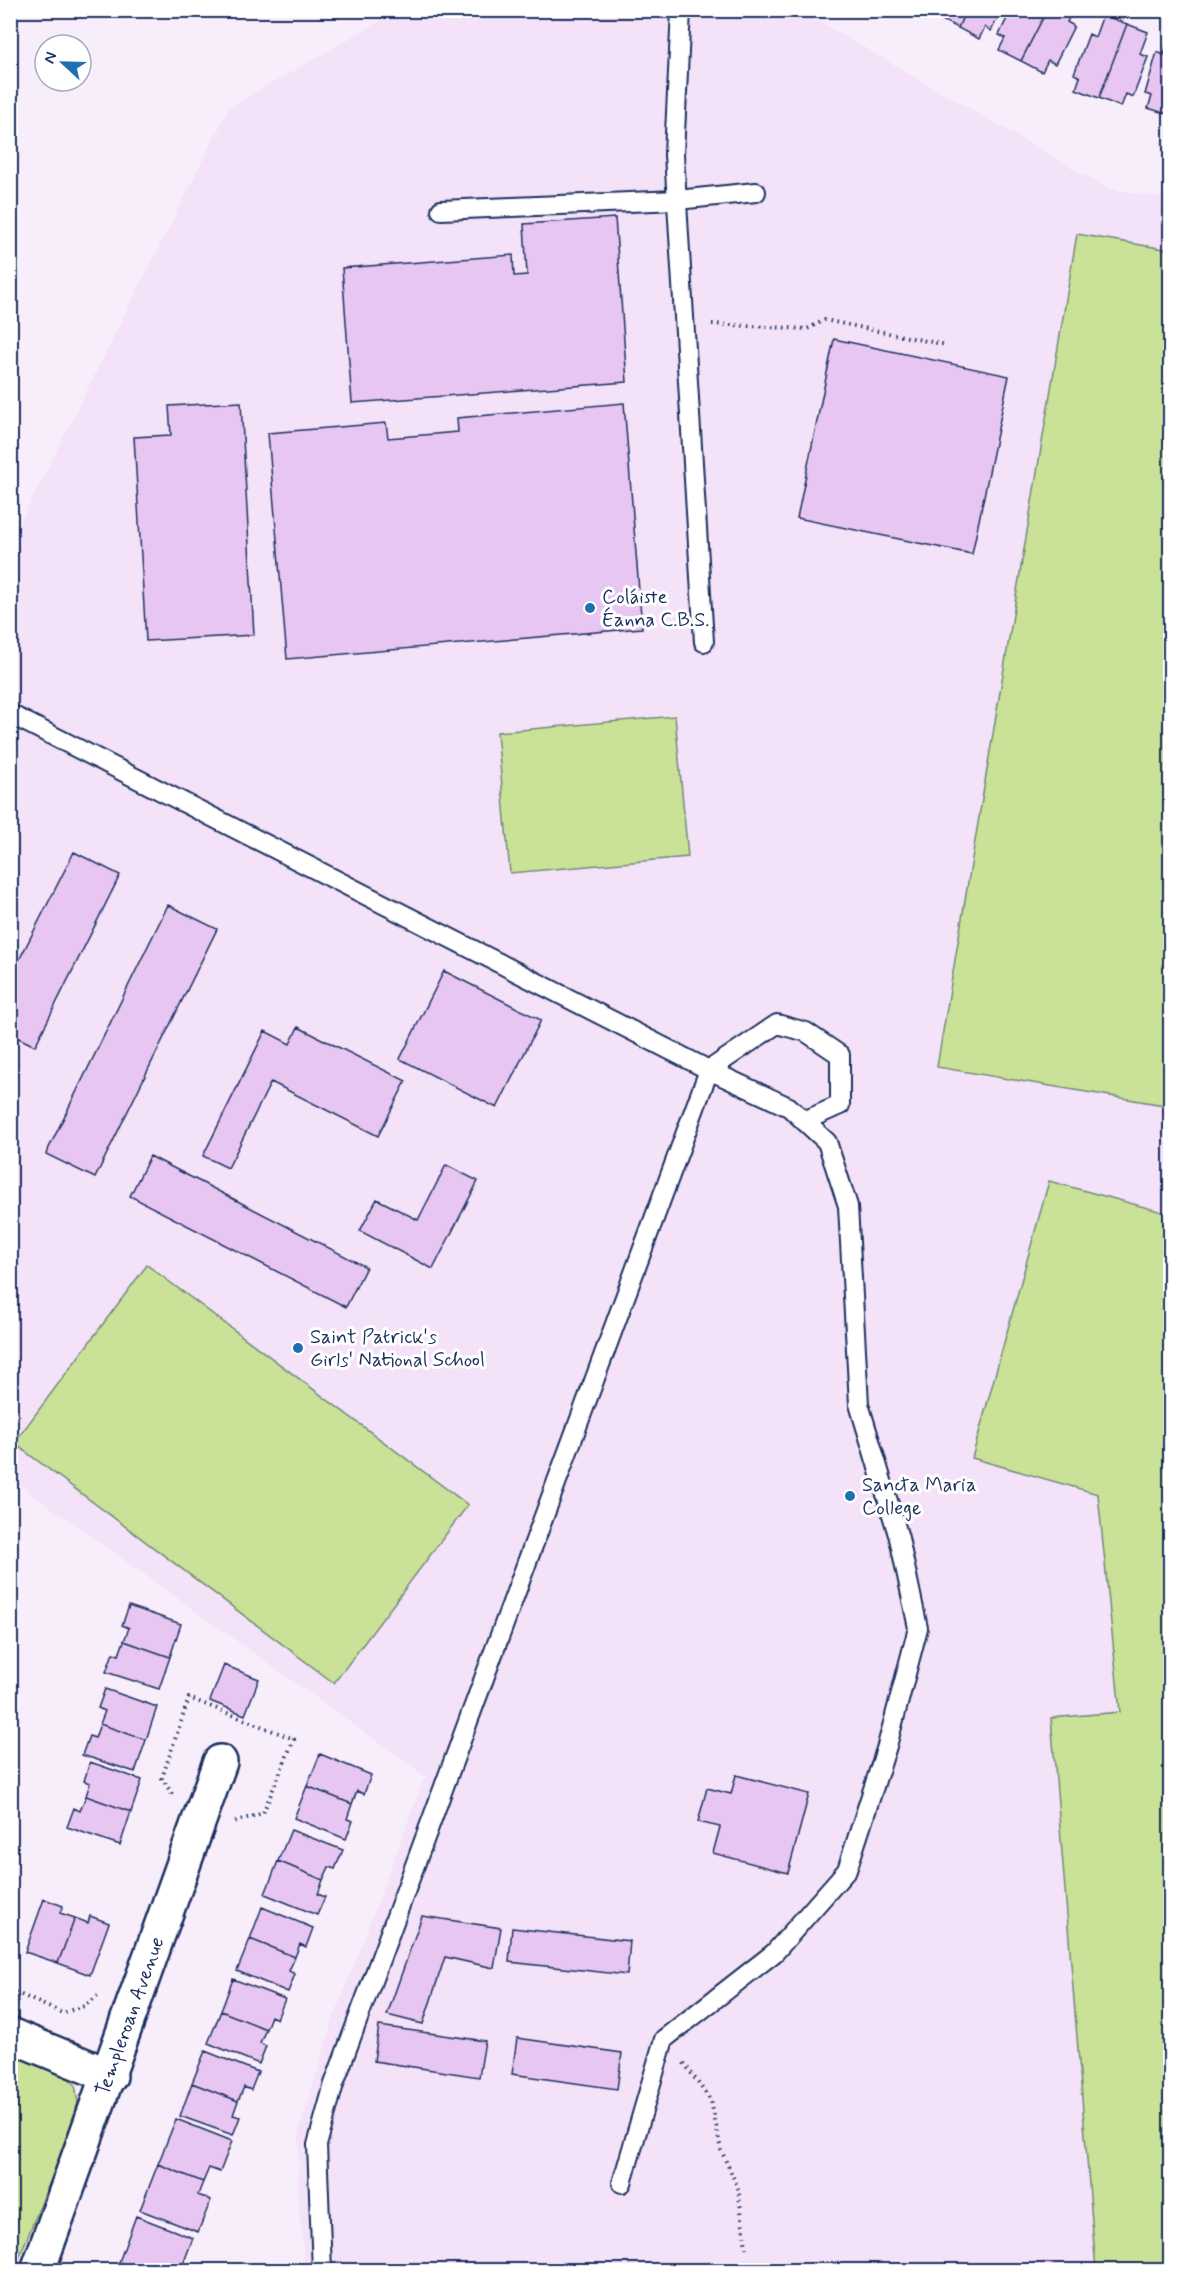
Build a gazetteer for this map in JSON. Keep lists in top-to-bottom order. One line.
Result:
{"streets":{"street":["Templeroan Avenue"]},"places":["Coláiste Éanna C.B.S.","Saint Patrick's Girls' National School","Sancta Maria College"],"north":"left"}
